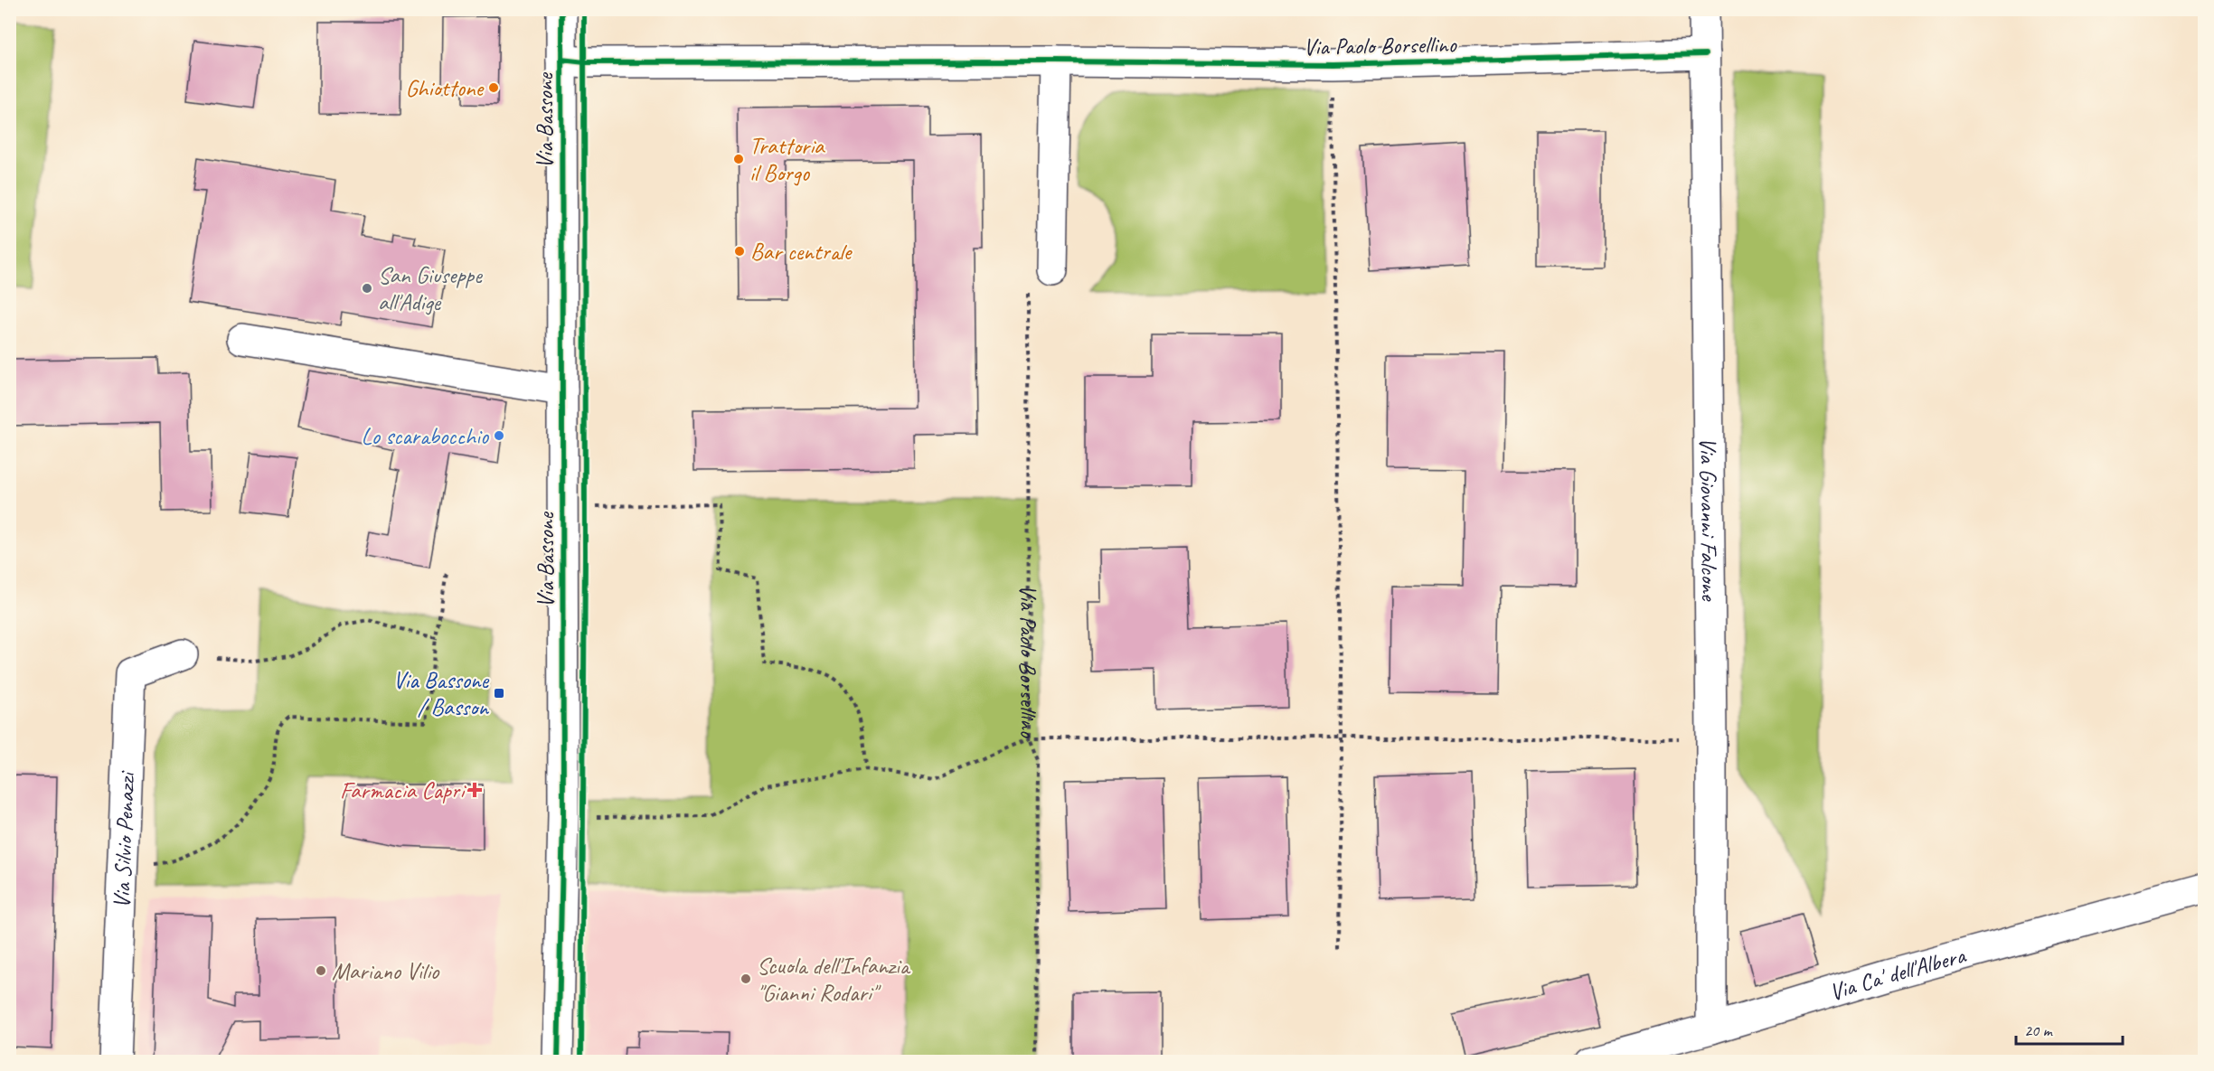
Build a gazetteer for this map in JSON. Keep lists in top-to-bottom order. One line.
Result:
{"streets":{"street":["Via Paolo Borsellino","Via Bassone","Via Giovanni Falcone","Via Silvio Penazzi","Via Ca' dell'Albera"]},"crossings":[["Via Paolo Borsellino","Via Bassone"],["Via Paolo Borsellino","Via Giovanni Falcone"],["Via Giovanni Falcone","Via Ca' dell'Albera"]],"places":{"other":["Ghiottone","Trattoria il Borgo","Bar centrale","San Giuseppe all'Adige","Lo scarabocchio","Mariano Vilio","Scuola dell'Infanzia \"Gianni Rodari\""],"transit":["Via Bassone / Basson"],"health":["Farmacia Capri"]},"scale_bar":"20 m"}
